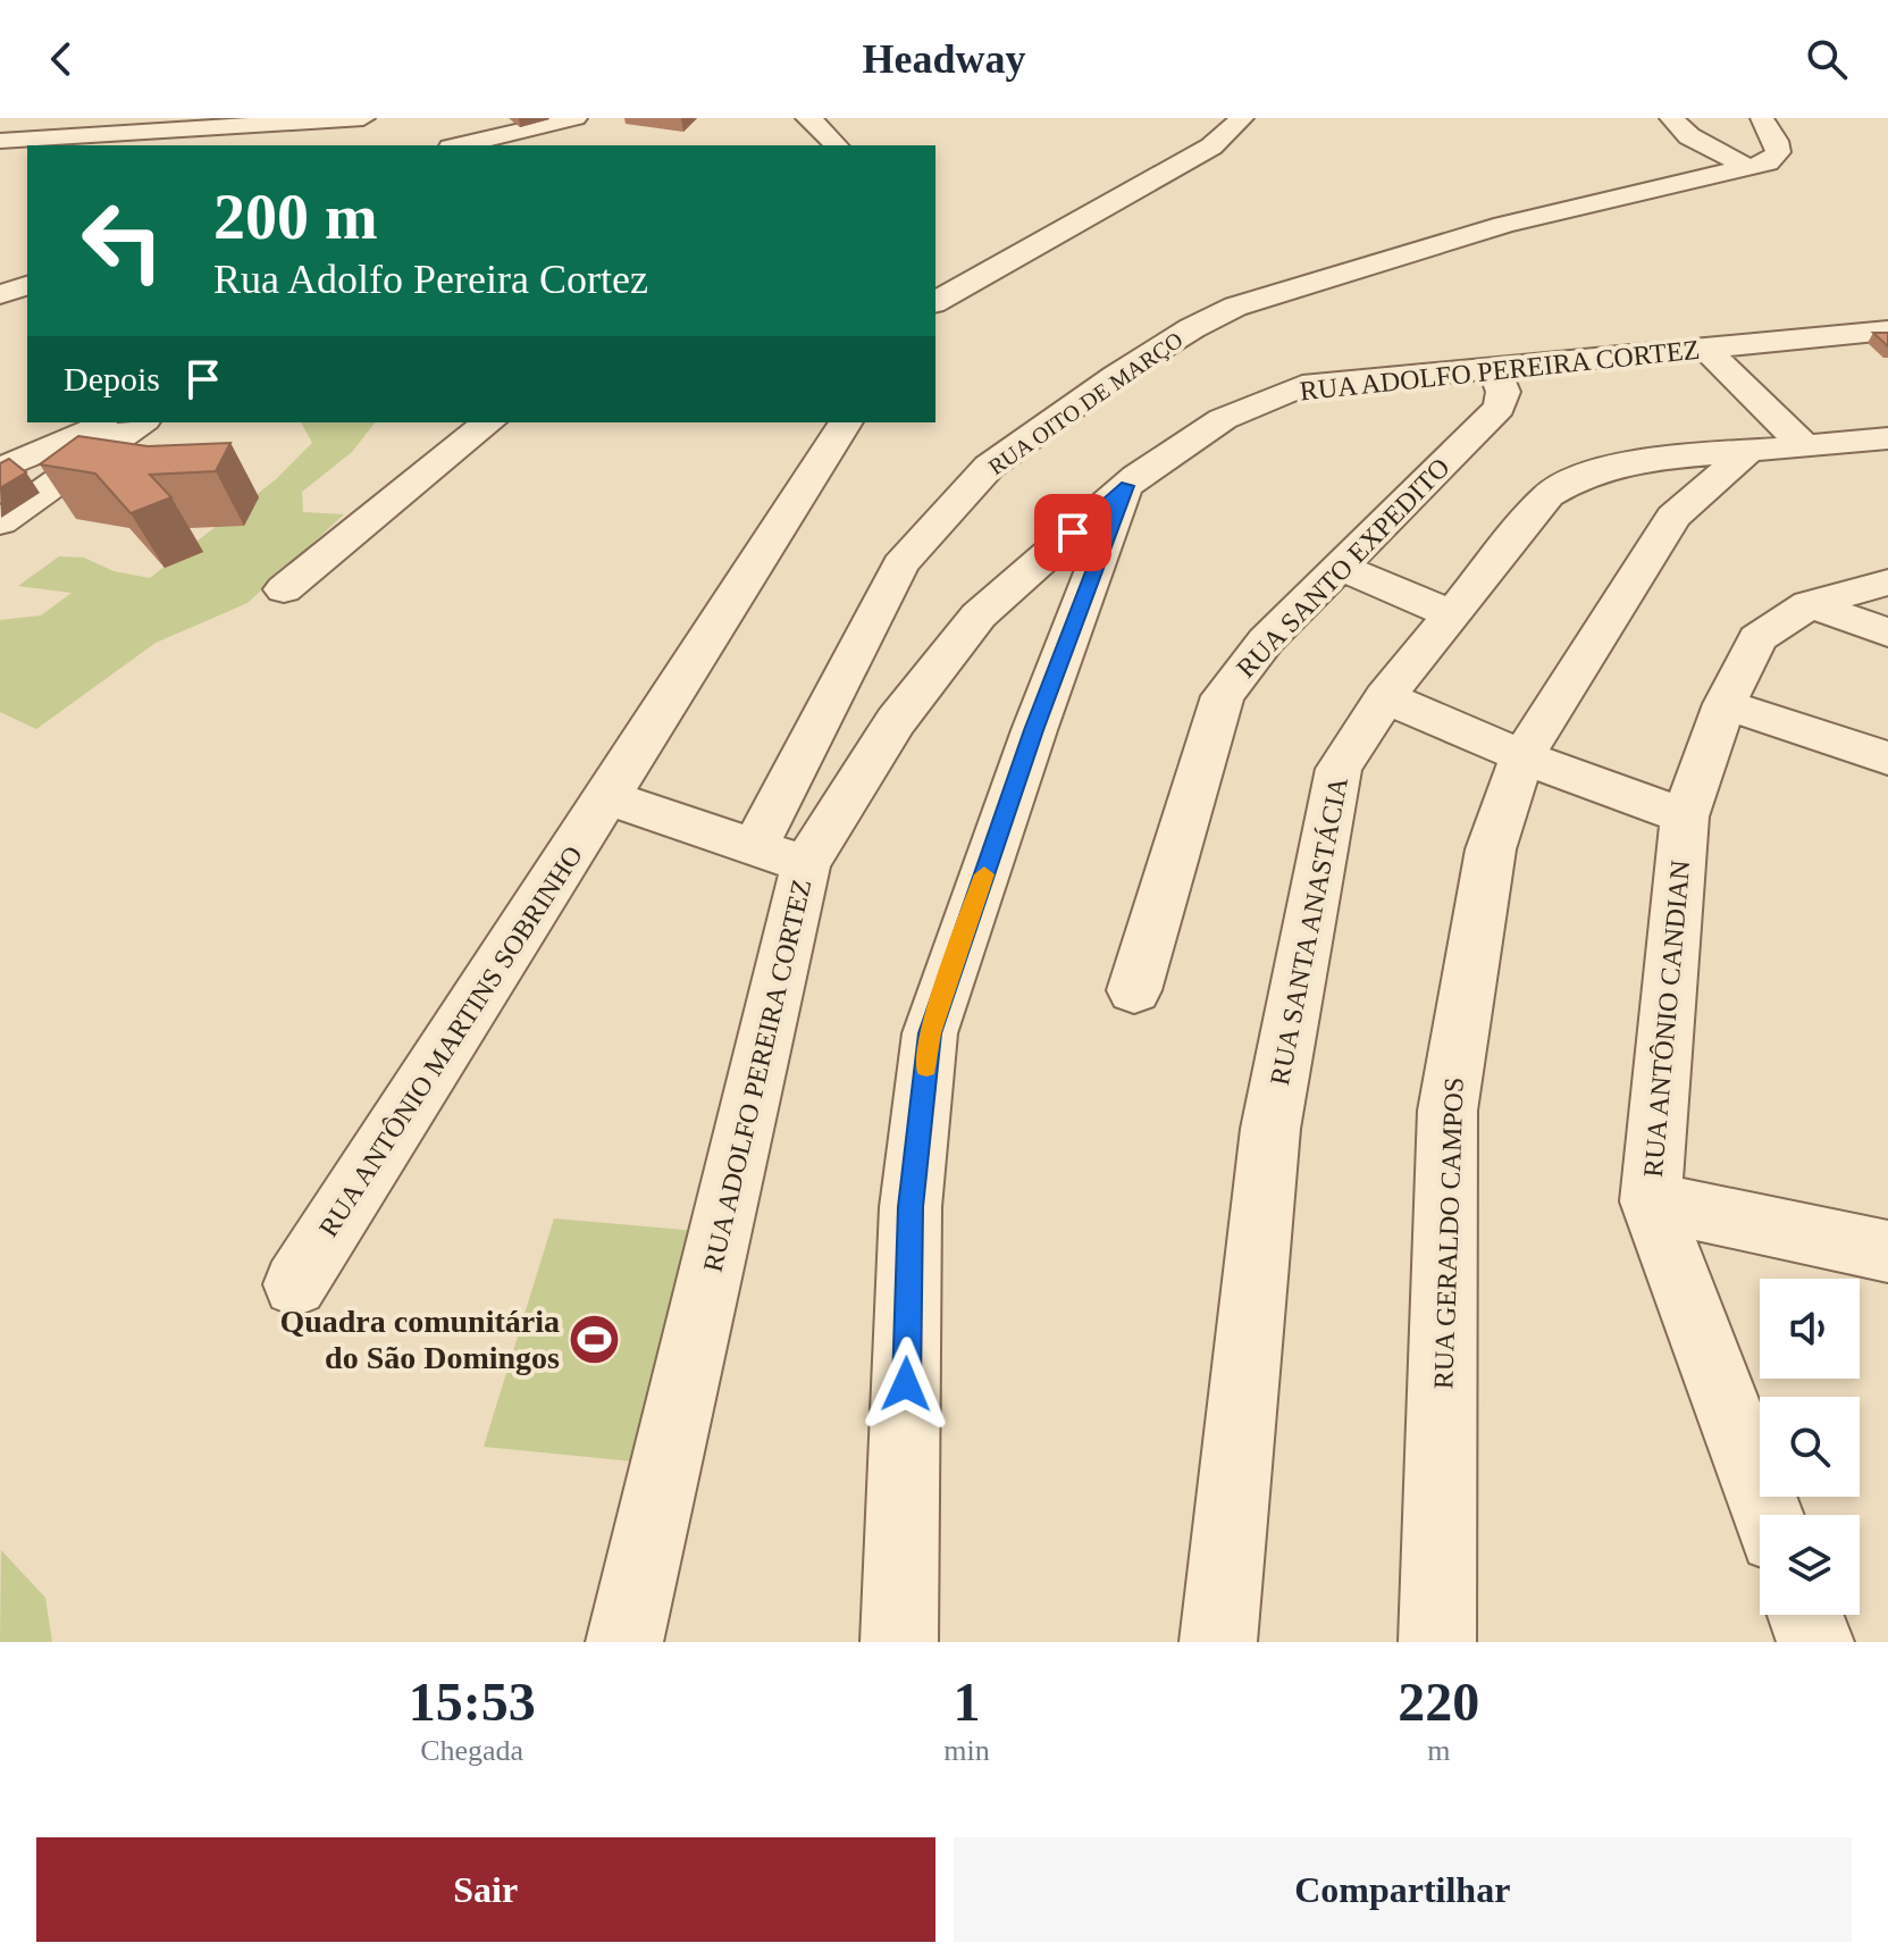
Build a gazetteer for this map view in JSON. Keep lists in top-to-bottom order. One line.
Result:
{"streets":{"street":["RUA ADOLFO PEREIRA CORTEZ","RUA OITO DE MARÇO","RUA SANTO EXPEDITO","RUA SANTA ANASTÁCIA","RUA ANTÔNIO CANDIAN","RUA ANTÔNIO MARTINS SOBRINHO","RUA GERALDO CAMPOS"]},"crossings":[["RUA ADOLFO PEREIRA CORTEZ","RUA SANTO EXPEDITO"],["RUA SANTA ANASTÁCIA","RUA GERALDO CAMPOS"]],"places":{"sports":["Quadra comunitária do São Domingos"]},"page":{"header":"Headway","turn":["200 m","Rua Adolfo Pereira Cortez"],"then":"Depois","eta":["15:53","Chegada","1","min","220","m"],"buttons":["Sair","Compartilhar"]}}
